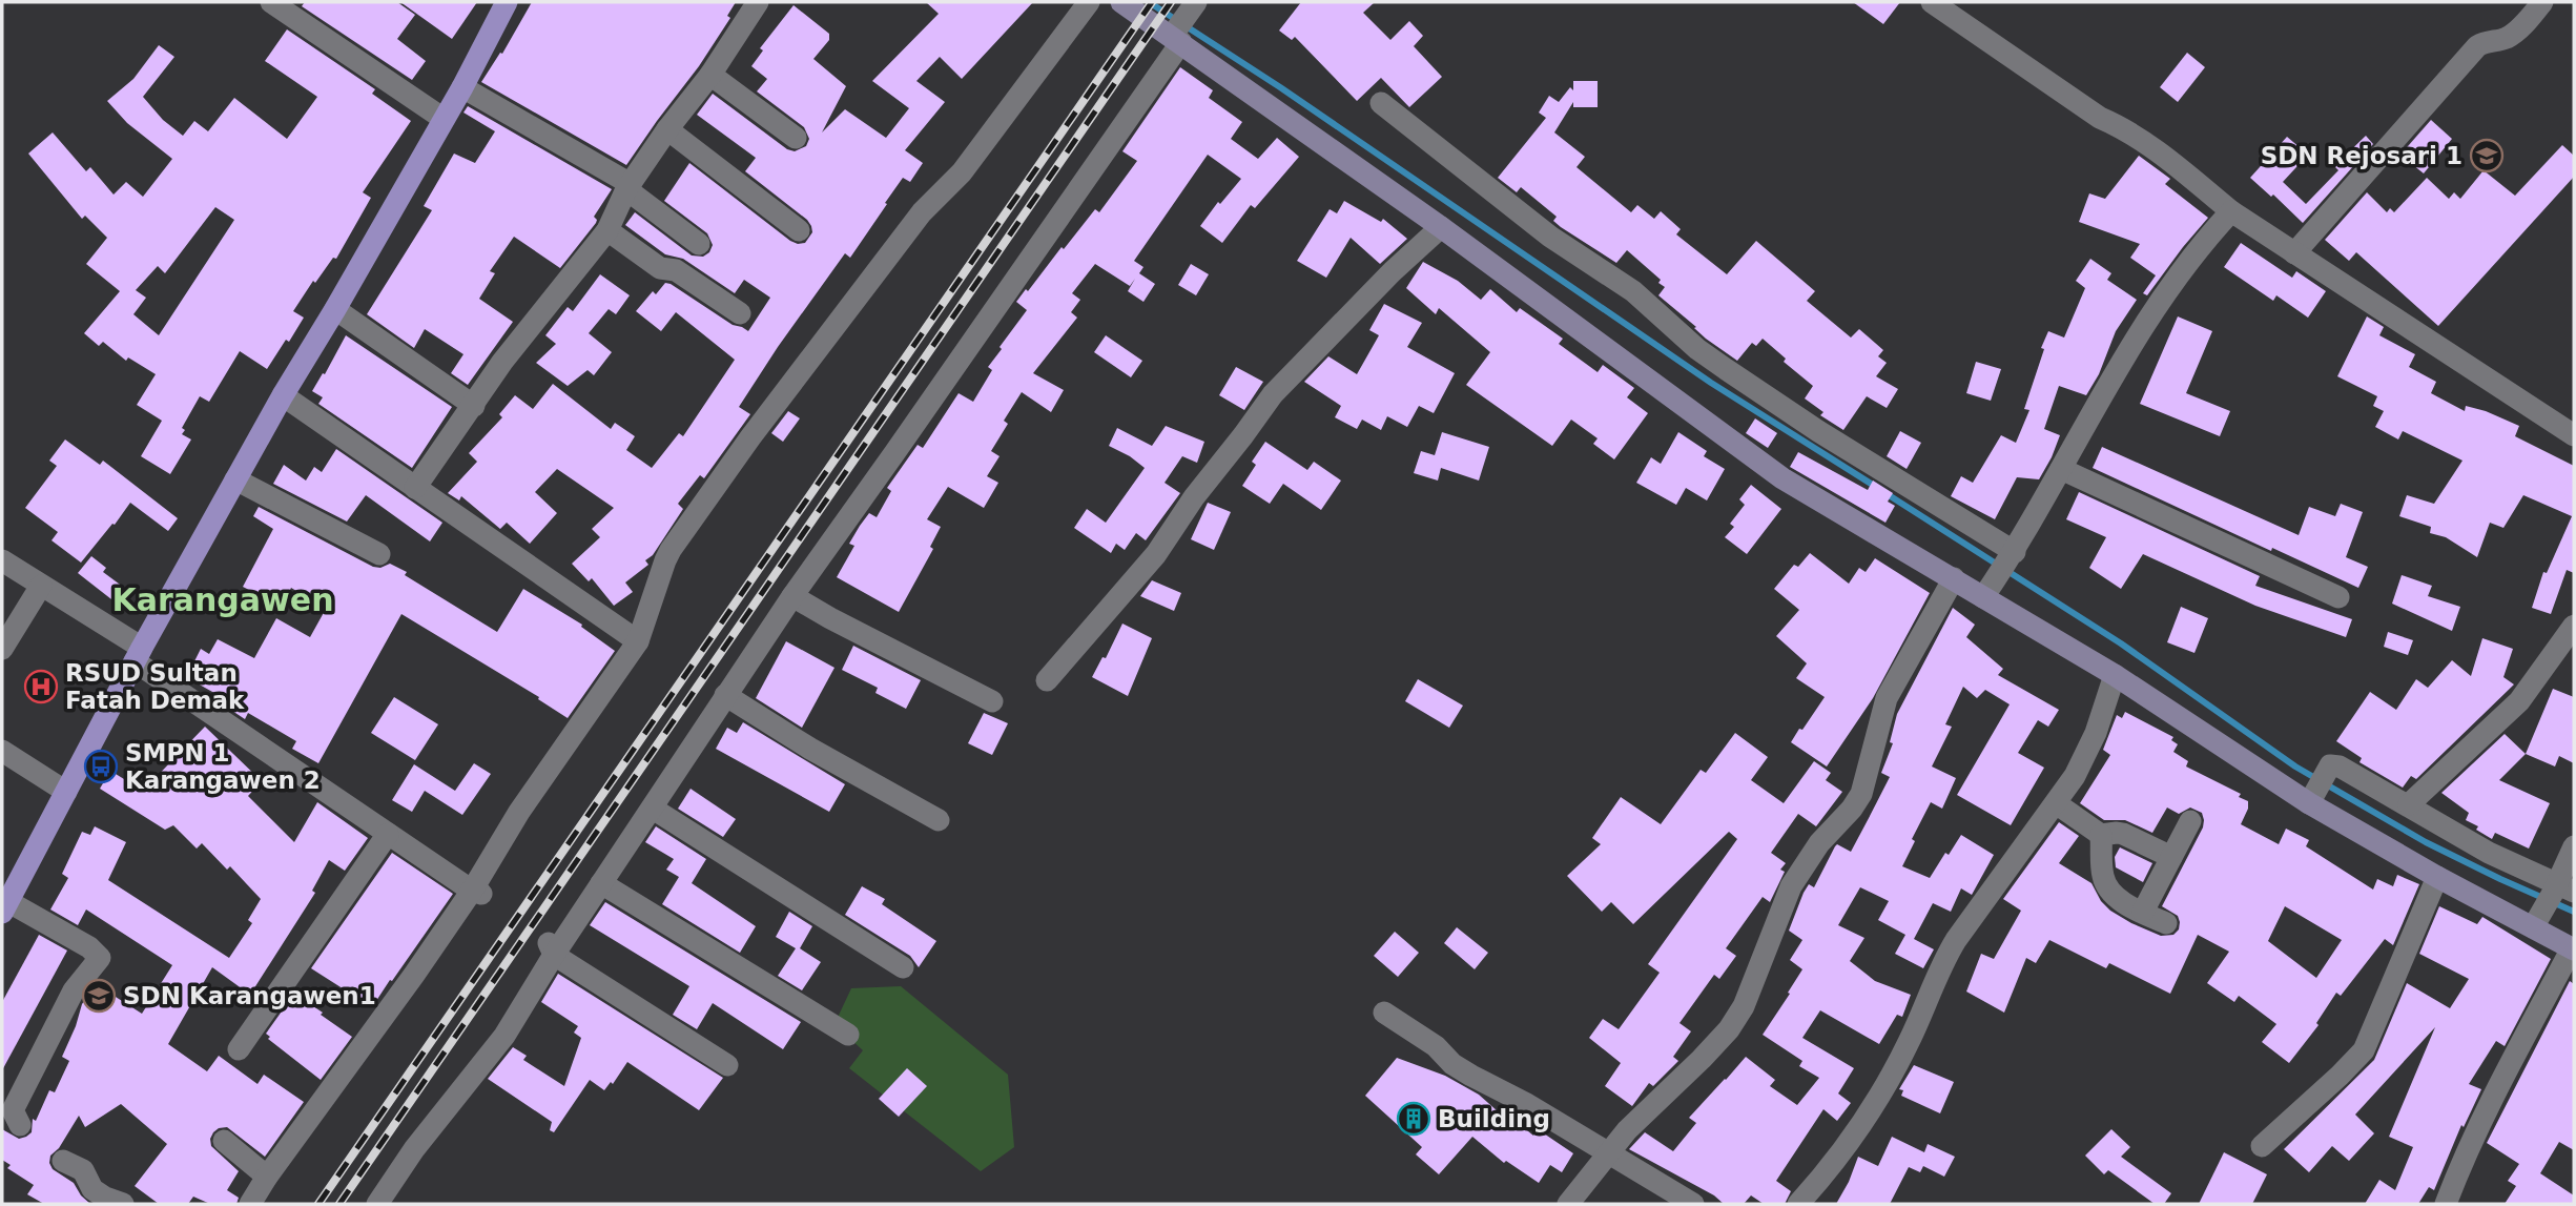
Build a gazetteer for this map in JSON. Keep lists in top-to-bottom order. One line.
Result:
{"districts":["Karangawen"],"places":{"school or university":["SDN Rejosari 1","SDN Karangawen1"],"hospital":["RSUD Sultan Fatah Demak"],"bus stop":["SMPN 1 Karangawen 2"],"building":["Building"]}}
